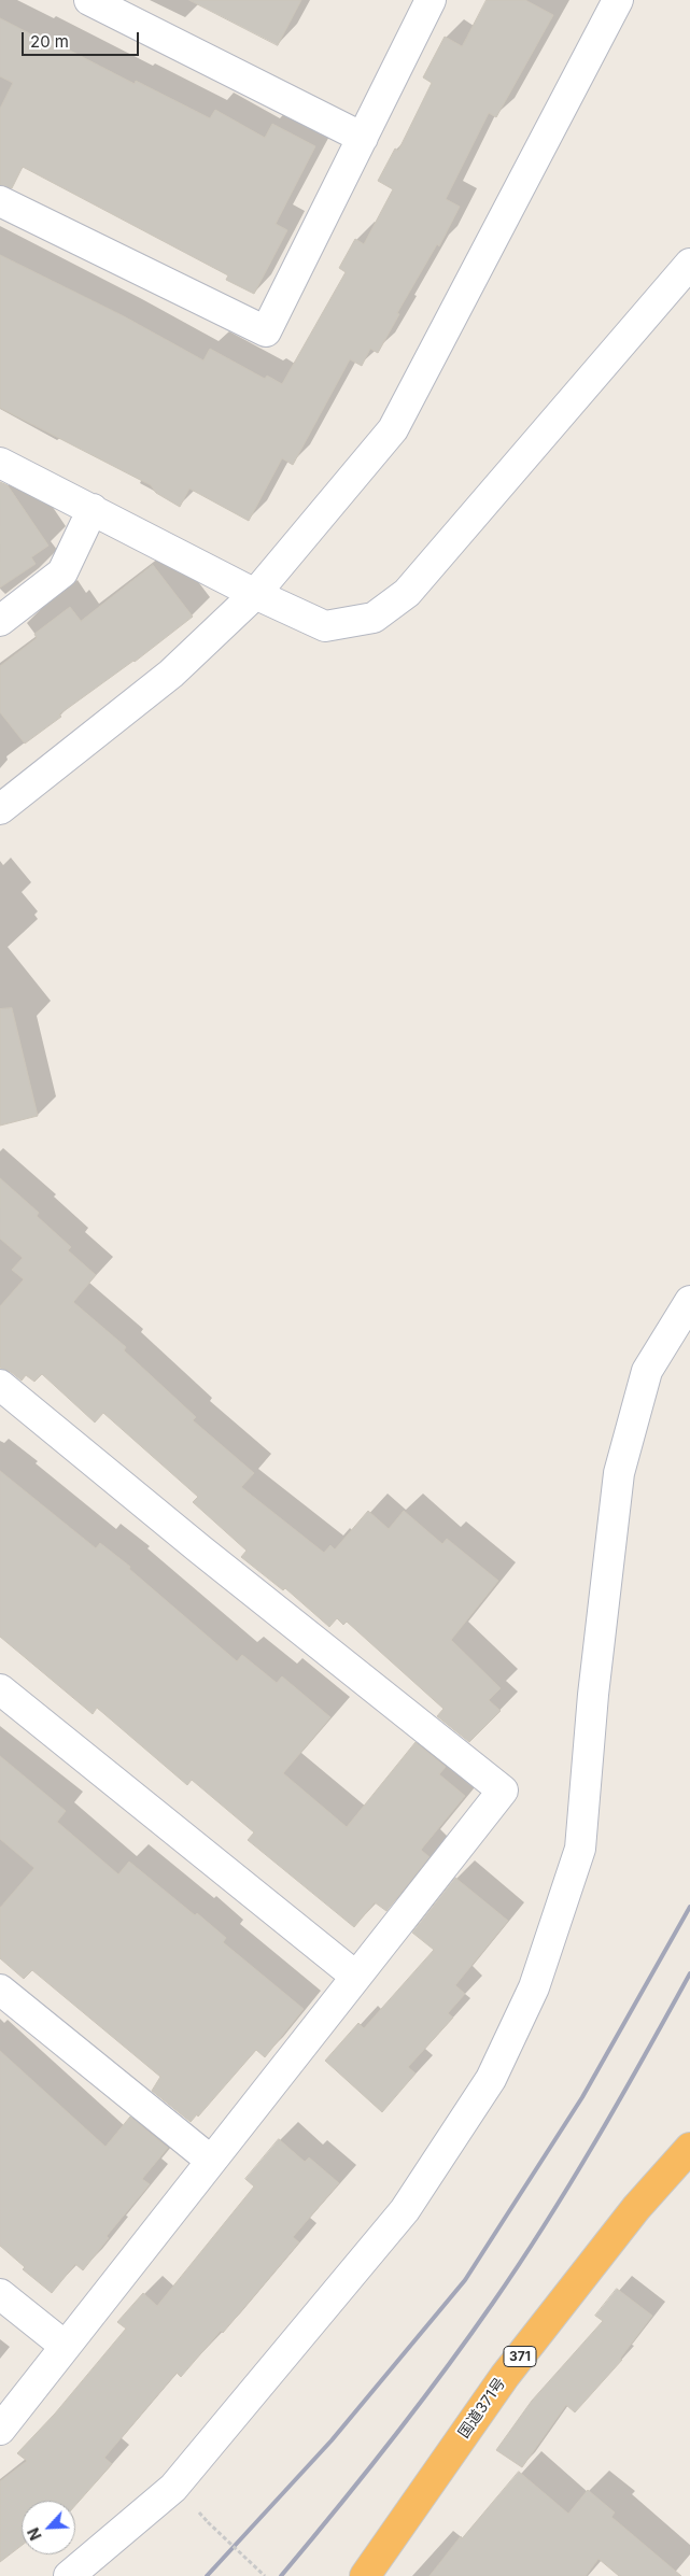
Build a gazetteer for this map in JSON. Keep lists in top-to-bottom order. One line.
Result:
{"streets":{"highway":["371","国道371号"]},"scale_bar":"20 m","north":"bottom left"}
